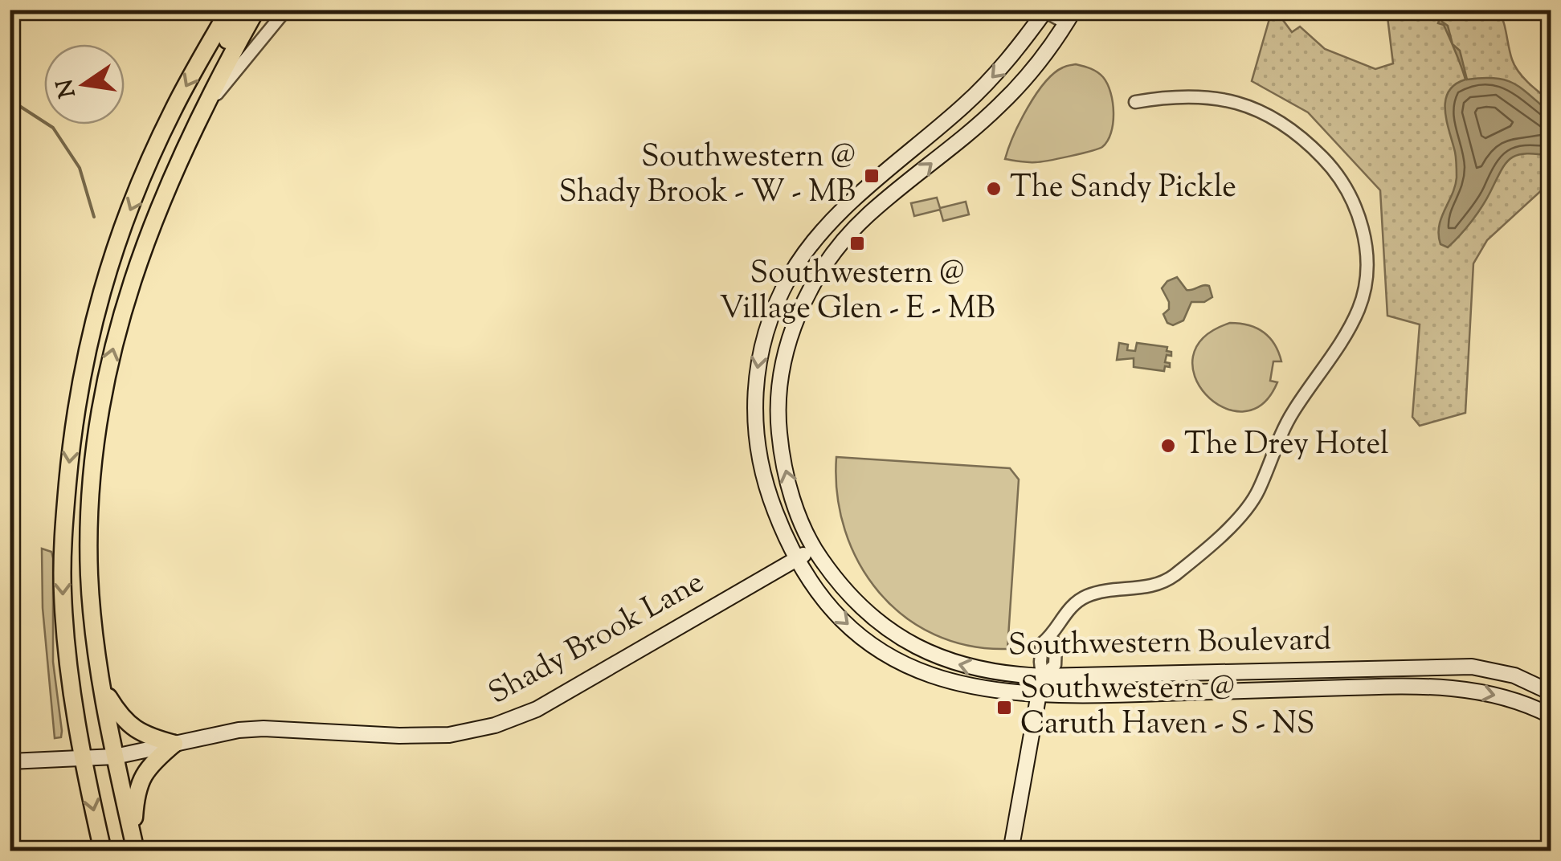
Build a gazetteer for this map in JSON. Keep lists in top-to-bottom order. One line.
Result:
{"streets":{"street":["Shady Brook Lane","Southwestern Boulevard"]},"crossings":[["Shady Brook Lane","Southwestern Boulevard"]],"places":{"transit":["Southwestern @ Shady Brook - W - MB","Southwestern @ Village Glen - E - MB","Southwestern @ Caruth Haven - S - NS"],"other":["The Sandy Pickle","The Drey Hotel"]},"north":"left"}
